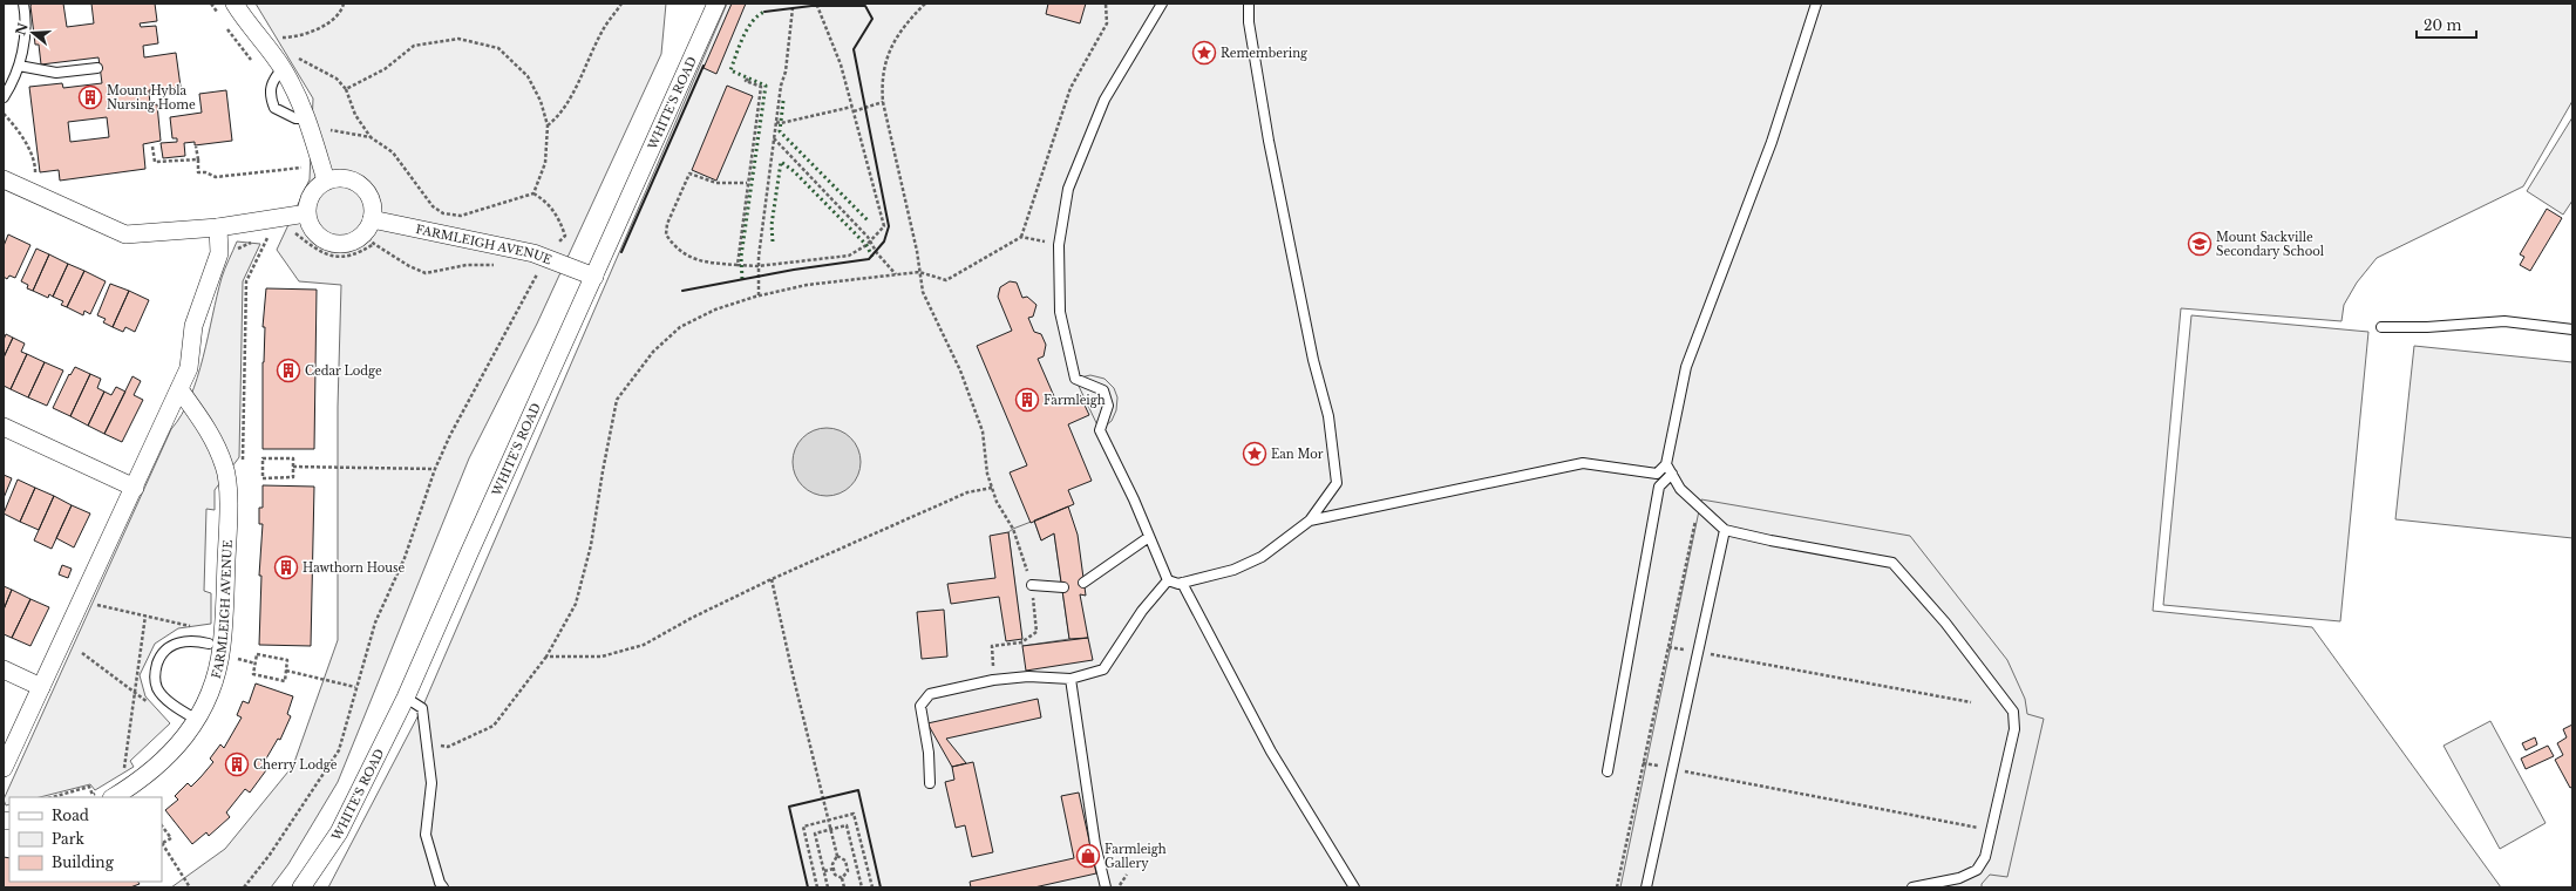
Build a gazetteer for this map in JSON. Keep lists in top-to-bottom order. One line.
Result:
{"streets":{"street":["WHITE'S ROAD","FARMLEIGH AVENUE"]},"crossings":[["WHITE'S ROAD","FARMLEIGH AVENUE"]],"places":{"place":["Remembering","Ean Mor"],"building":["Mount Hybla Nursing Home","Cedar Lodge","Farmleigh","Hawthorn House","Cherry Lodge"],"school or university":["Mount Sackville Secondary School"],"shop":["Farmleigh Gallery"]},"legend":["Road","Park","Building"],"scale_bar":"20 m","north":"left"}
